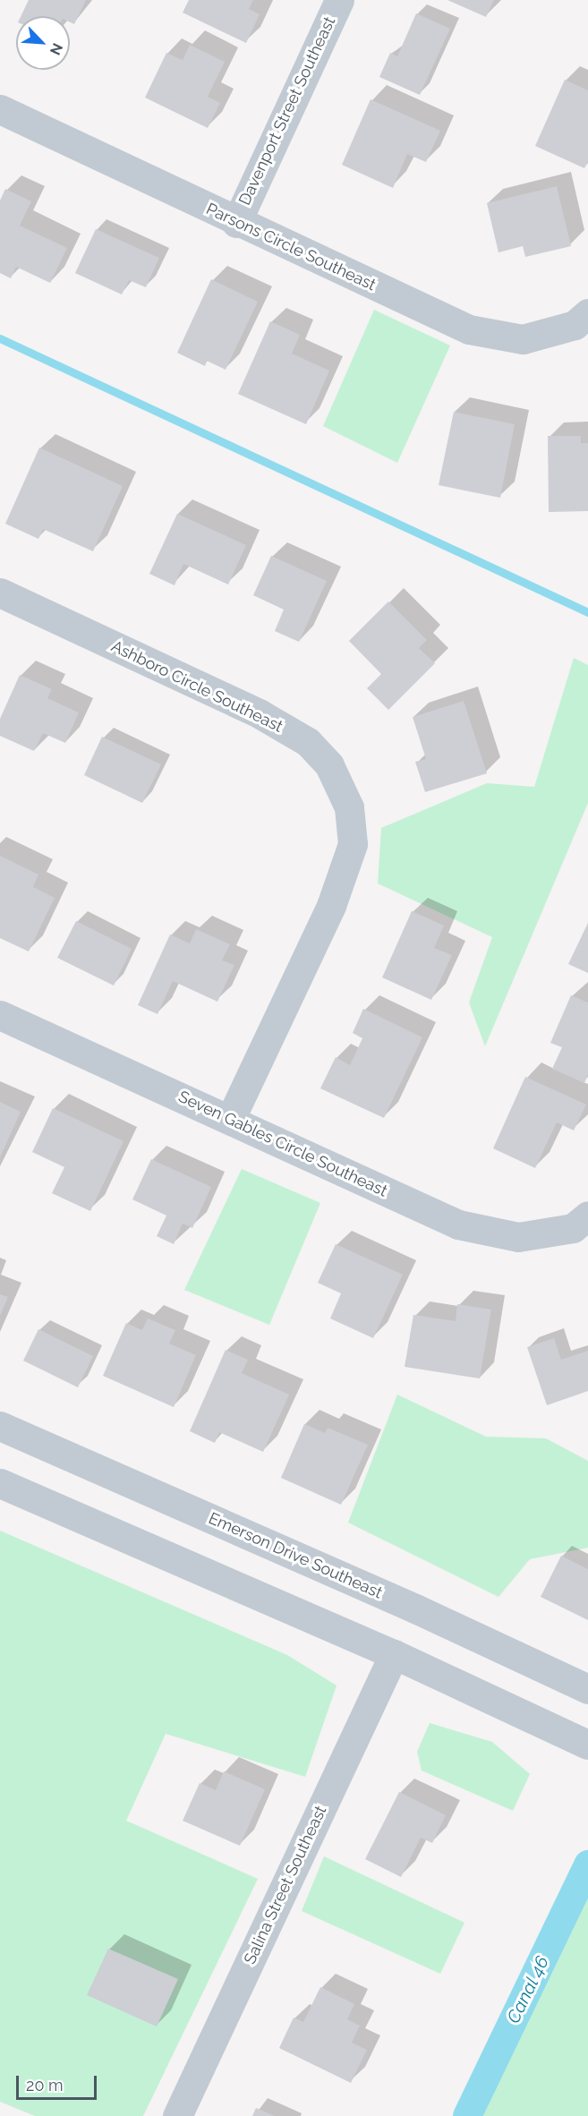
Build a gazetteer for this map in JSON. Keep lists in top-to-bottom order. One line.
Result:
{"streets":{"street":["Davenport Street Southeast","Parsons Circle Southeast","Ashboro Circle Southeast","Seven Gables Circle Southeast","Emerson Drive Southeast","Salina Street Southeast"]},"crossings":[["Davenport Street Southeast","Parsons Circle Southeast"],["Ashboro Circle Southeast","Seven Gables Circle Southeast"]],"water":["Canal 46"],"scale_bar":"20 m","north":"bottom right"}
